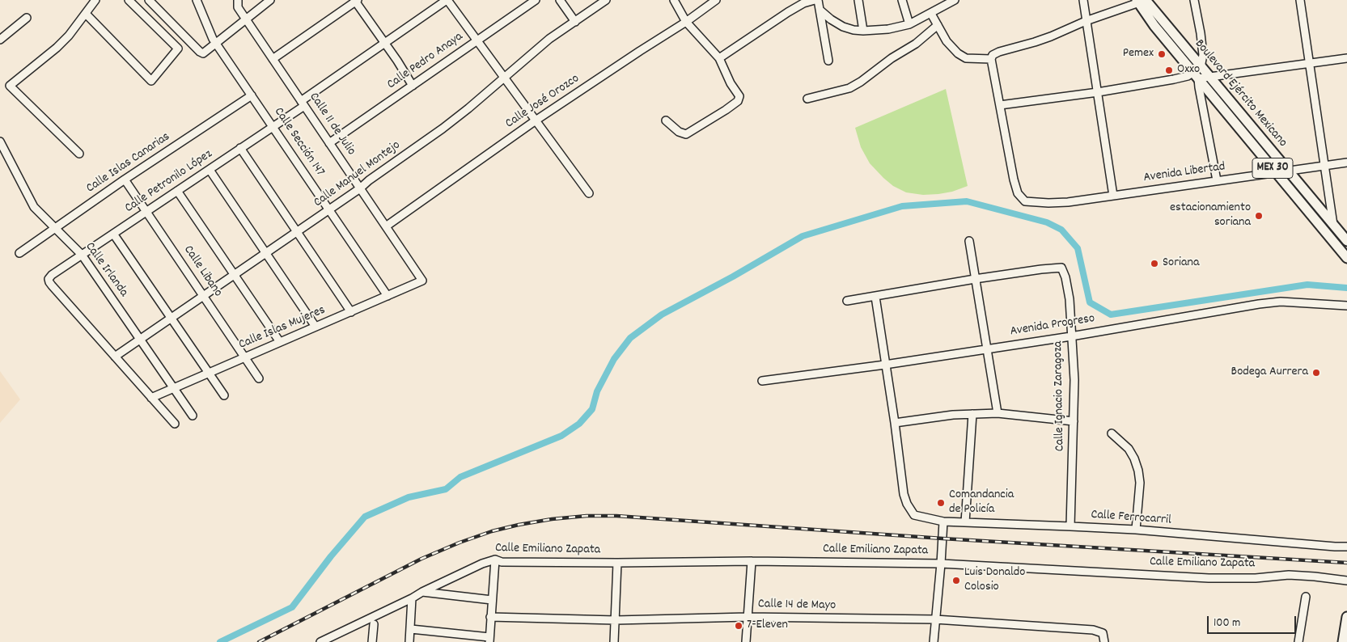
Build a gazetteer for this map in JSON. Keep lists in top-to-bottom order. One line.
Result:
{"streets":{"main road":["Boulevard Ejército Mexicano","MEX 30"],"street":["Calle Pedro Anaya","Calle José Orozco","Calle 11 de Julio","Calle Sección 147","Calle Islas Canarias","Avenida Libertad","Calle Manuel Montejo","Calle Petronilo López","Calle Irlanda","Calle Libano","Avenida Progreso","Calle Islas Mujeres","Calle Ignacio Zaragoza","Calle Ferrocarril","Calle Emiliano Zapata","Calle 14 de Mayo"]},"crossings":[["Calle Pedro Anaya","Calle 11 de Julio"],["Boulevard Ejército Mexicano","Avenida Libertad"],["Calle José Orozco","Calle 11 de Julio"],["Calle 11 de Julio","Calle Manuel Montejo"],["Calle 11 de Julio","Calle Petronilo López"],["Calle 11 de Julio","Calle Islas Mujeres"],["Calle Sección 147","Calle Islas Canarias"],["Calle Sección 147","Calle Manuel Montejo"],["Calle Sección 147","Calle Petronilo López"],["Calle Sección 147","Calle Islas Mujeres"],["Calle Islas Canarias","Calle Irlanda"],["Calle Islas Canarias","Calle Libano"],["Calle Manuel Montejo","Calle Petronilo López"],["Calle Manuel Montejo","Calle Irlanda"],["Calle Manuel Montejo","Calle Libano"],["Calle Petronilo López","Calle Irlanda"],["Calle Petronilo López","Calle Libano"],["Calle Irlanda","Calle Islas Mujeres"],["Calle Libano","Calle Islas Mujeres"],["Avenida Progreso","Calle Ignacio Zaragoza"],["Calle Ignacio Zaragoza","Calle Ferrocarril"]],"places":["Pemex","Oxxo","estacionamiento soriana","Soriana","Bodega Aurrera","Comandancia de Policía","Luis Donaldo Colosio","7-Eleven"],"scale_bar":"100 m"}
